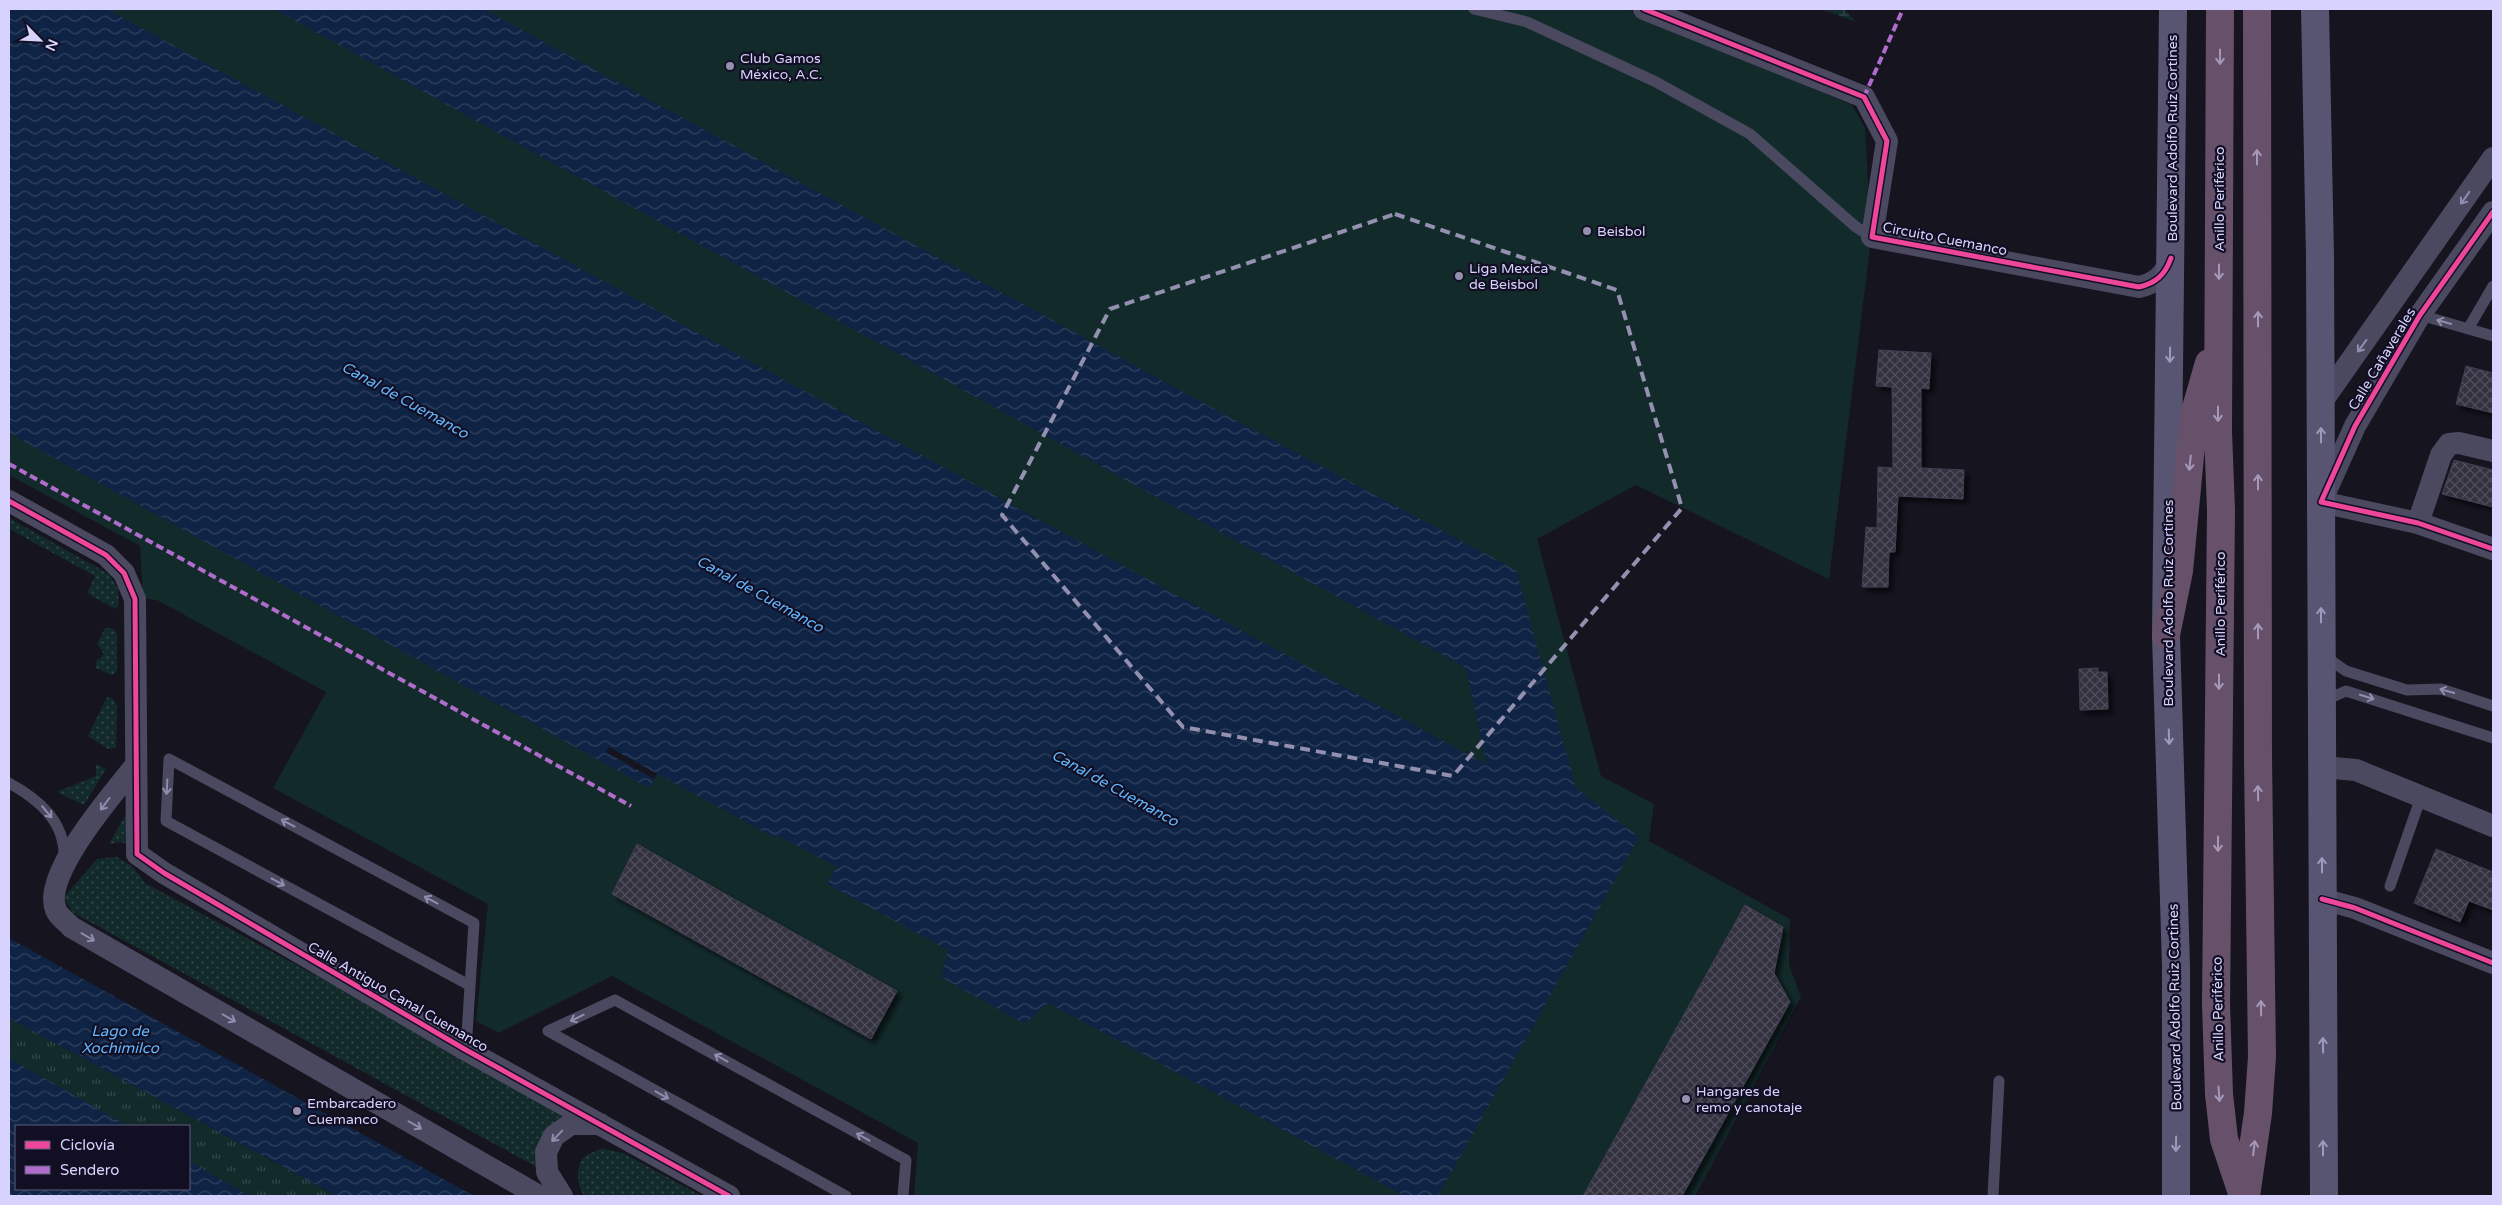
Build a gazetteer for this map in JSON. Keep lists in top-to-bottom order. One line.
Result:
{"streets":{"highway":["Anillo Periférico"],"main road":["Boulevard Adolfo Ruiz Cortines"],"street":["Circuito Cuemanco","Calle Cañaverales","Calle Antiguo Canal Cuemanco"]},"crossings":[["Boulevard Adolfo Ruiz Cortines","Circuito Cuemanco"]],"water":["Canal de Cuemanco","Lago de Xochimilco"],"places":["Club Gamos México, A.C.","Beisbol","Liga Mexica de Beisbol","Hangares de remo y canotaje","Embarcadero Cuemanco"],"legend":["Ciclovía","Sendero"],"north":"bottom right"}
